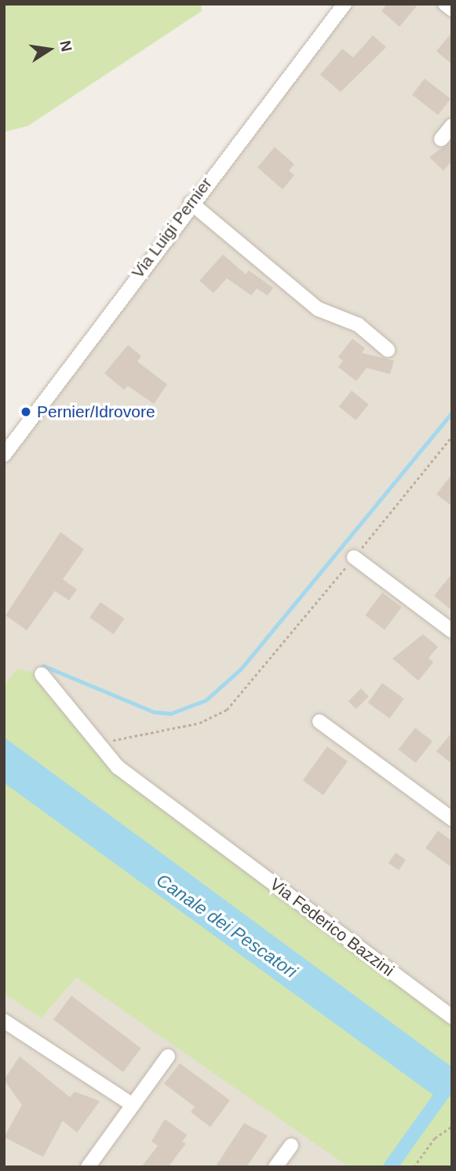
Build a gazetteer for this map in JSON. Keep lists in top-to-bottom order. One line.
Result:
{"streets":{"street":["Via Luigi Pernier","Via Federico Bazzini"]},"water":["Canale dei Pescatori"],"places":["Pernier/Idrovore"],"north":"right"}
